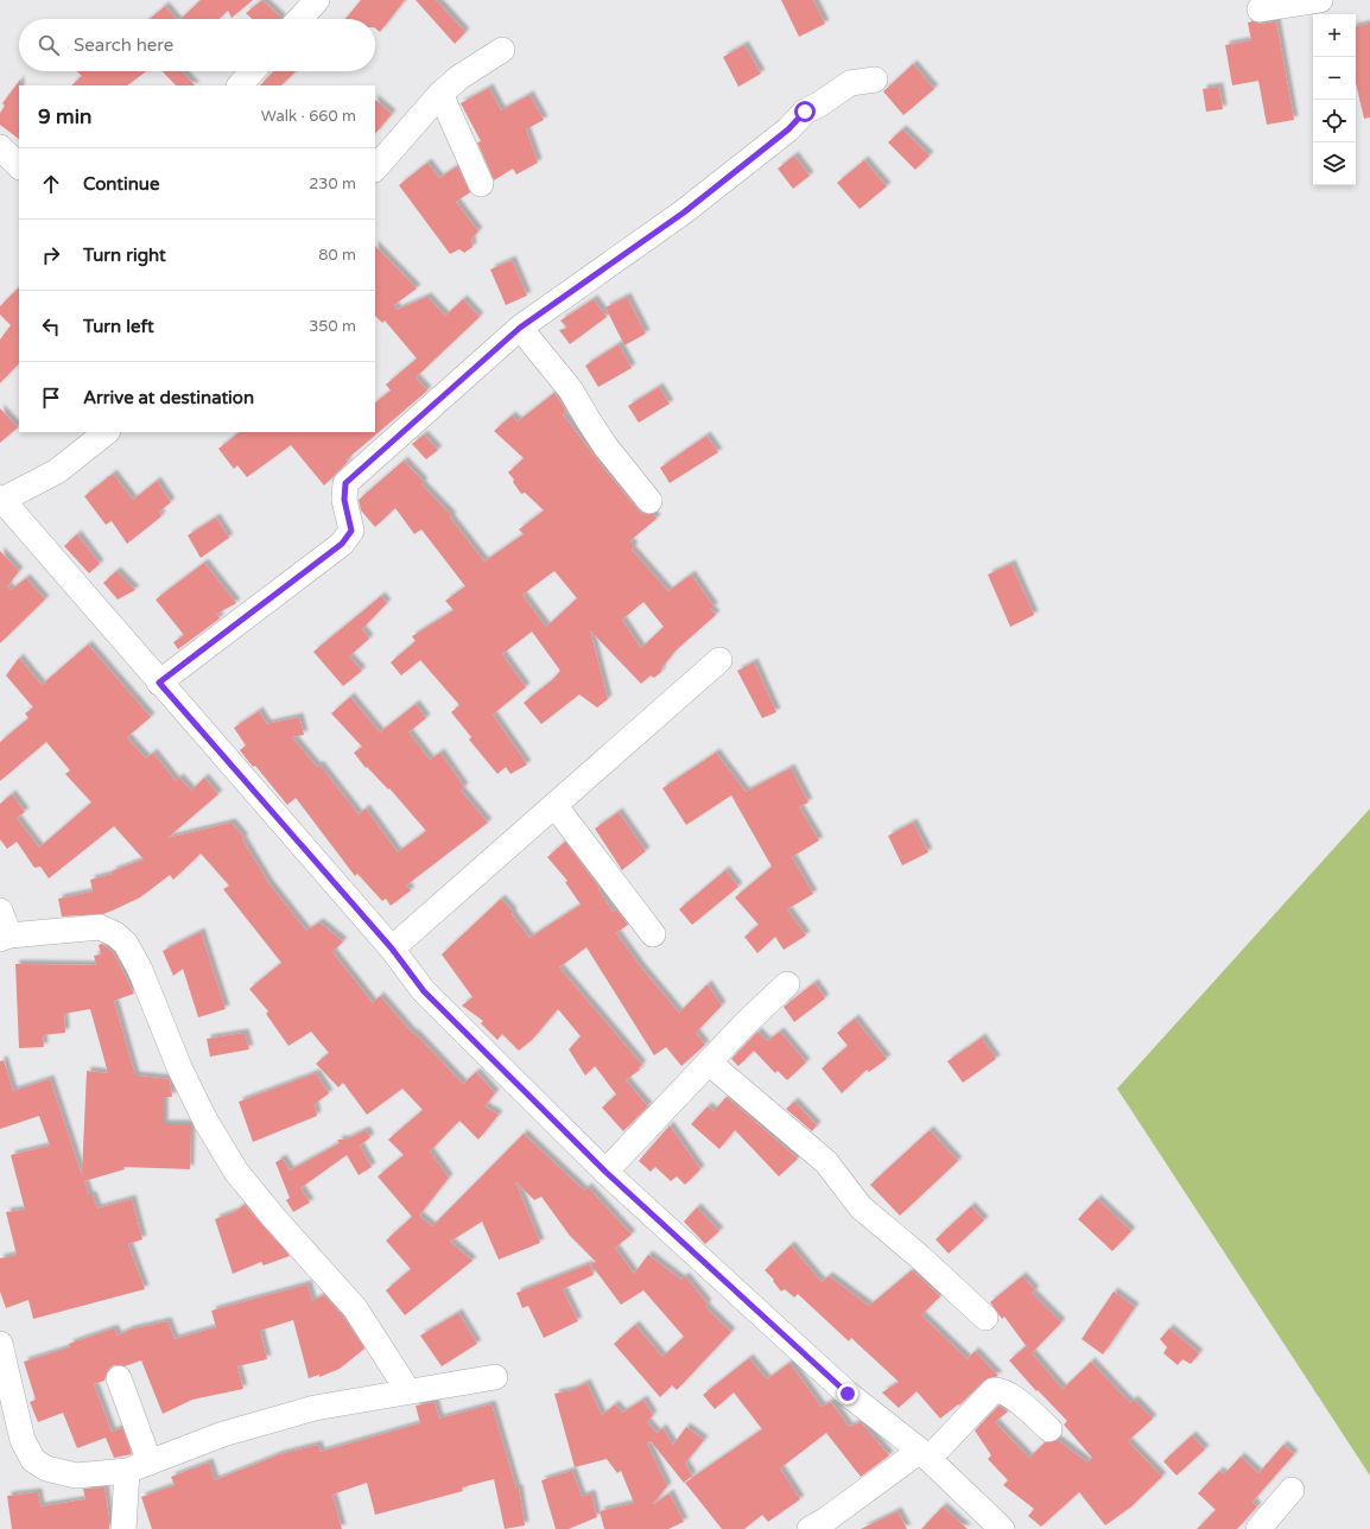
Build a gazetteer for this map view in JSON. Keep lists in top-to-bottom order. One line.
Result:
{"page":{"map_buttons":["+","−"],"search":"Search here","heading":["9 min","Walk · 660 m"],"list":[["Continue","230 m"],["Turn right","80 m"],["Turn left","350 m"],"Arrive at destination"]}}
